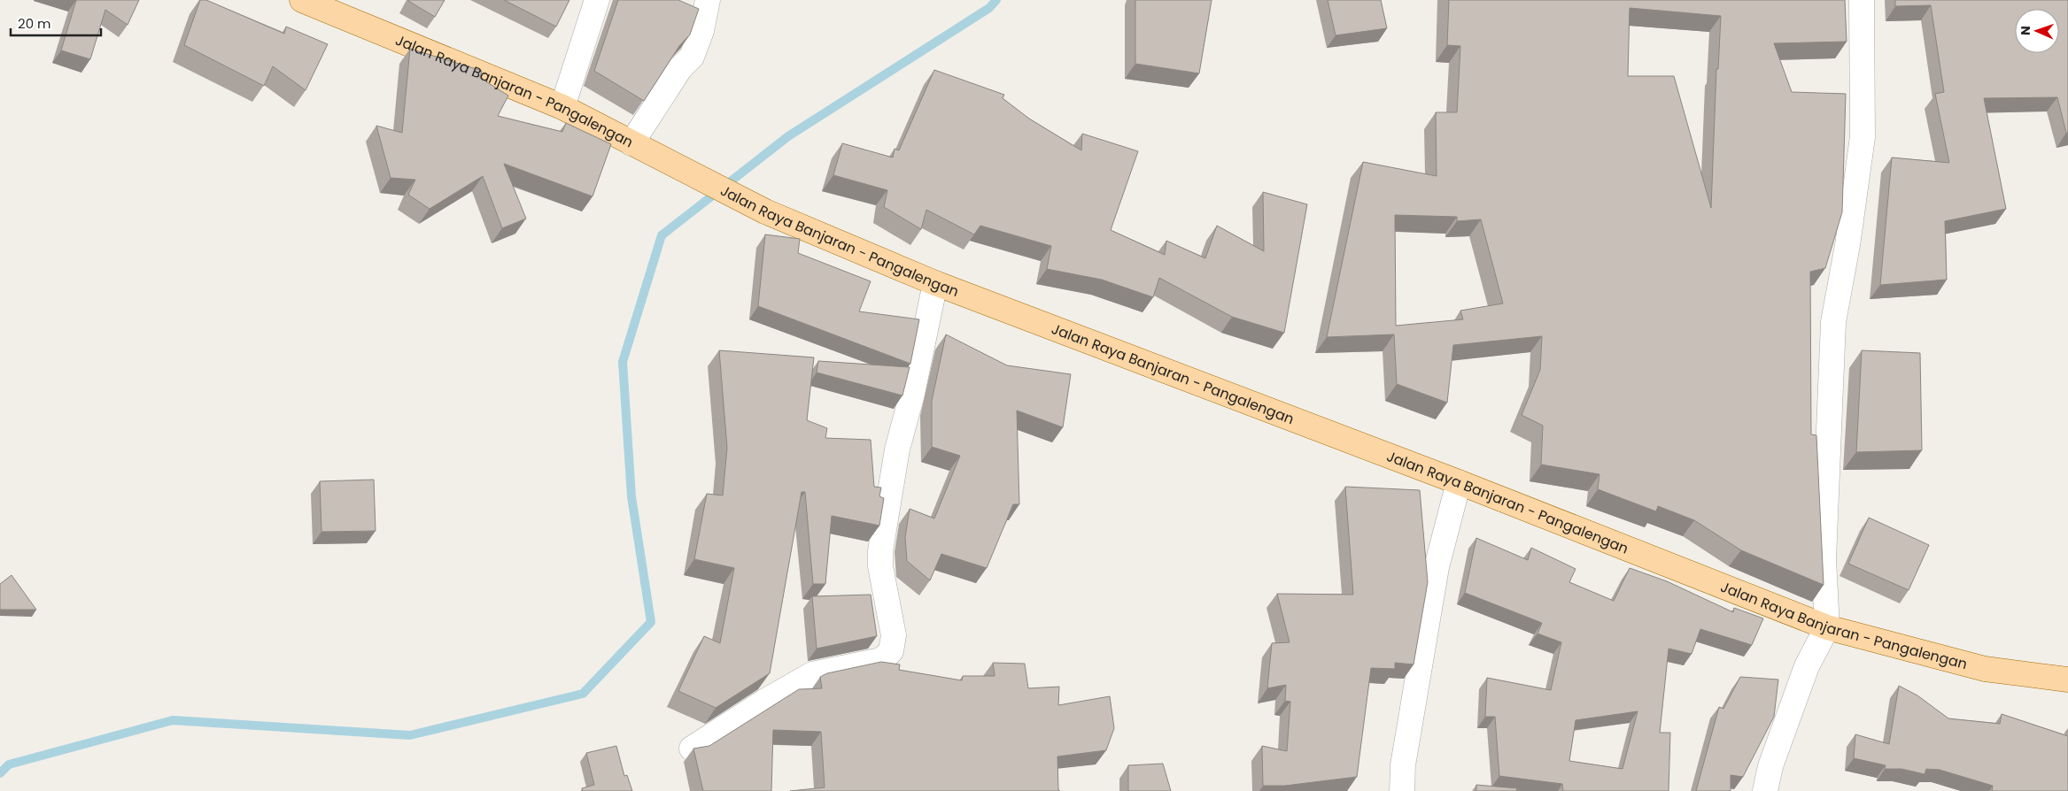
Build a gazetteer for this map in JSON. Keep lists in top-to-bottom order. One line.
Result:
{"streets":{"main road":["Jalan Raya Banjaran - Pangalengan"]},"scale_bar":"20 m","north":"left"}
